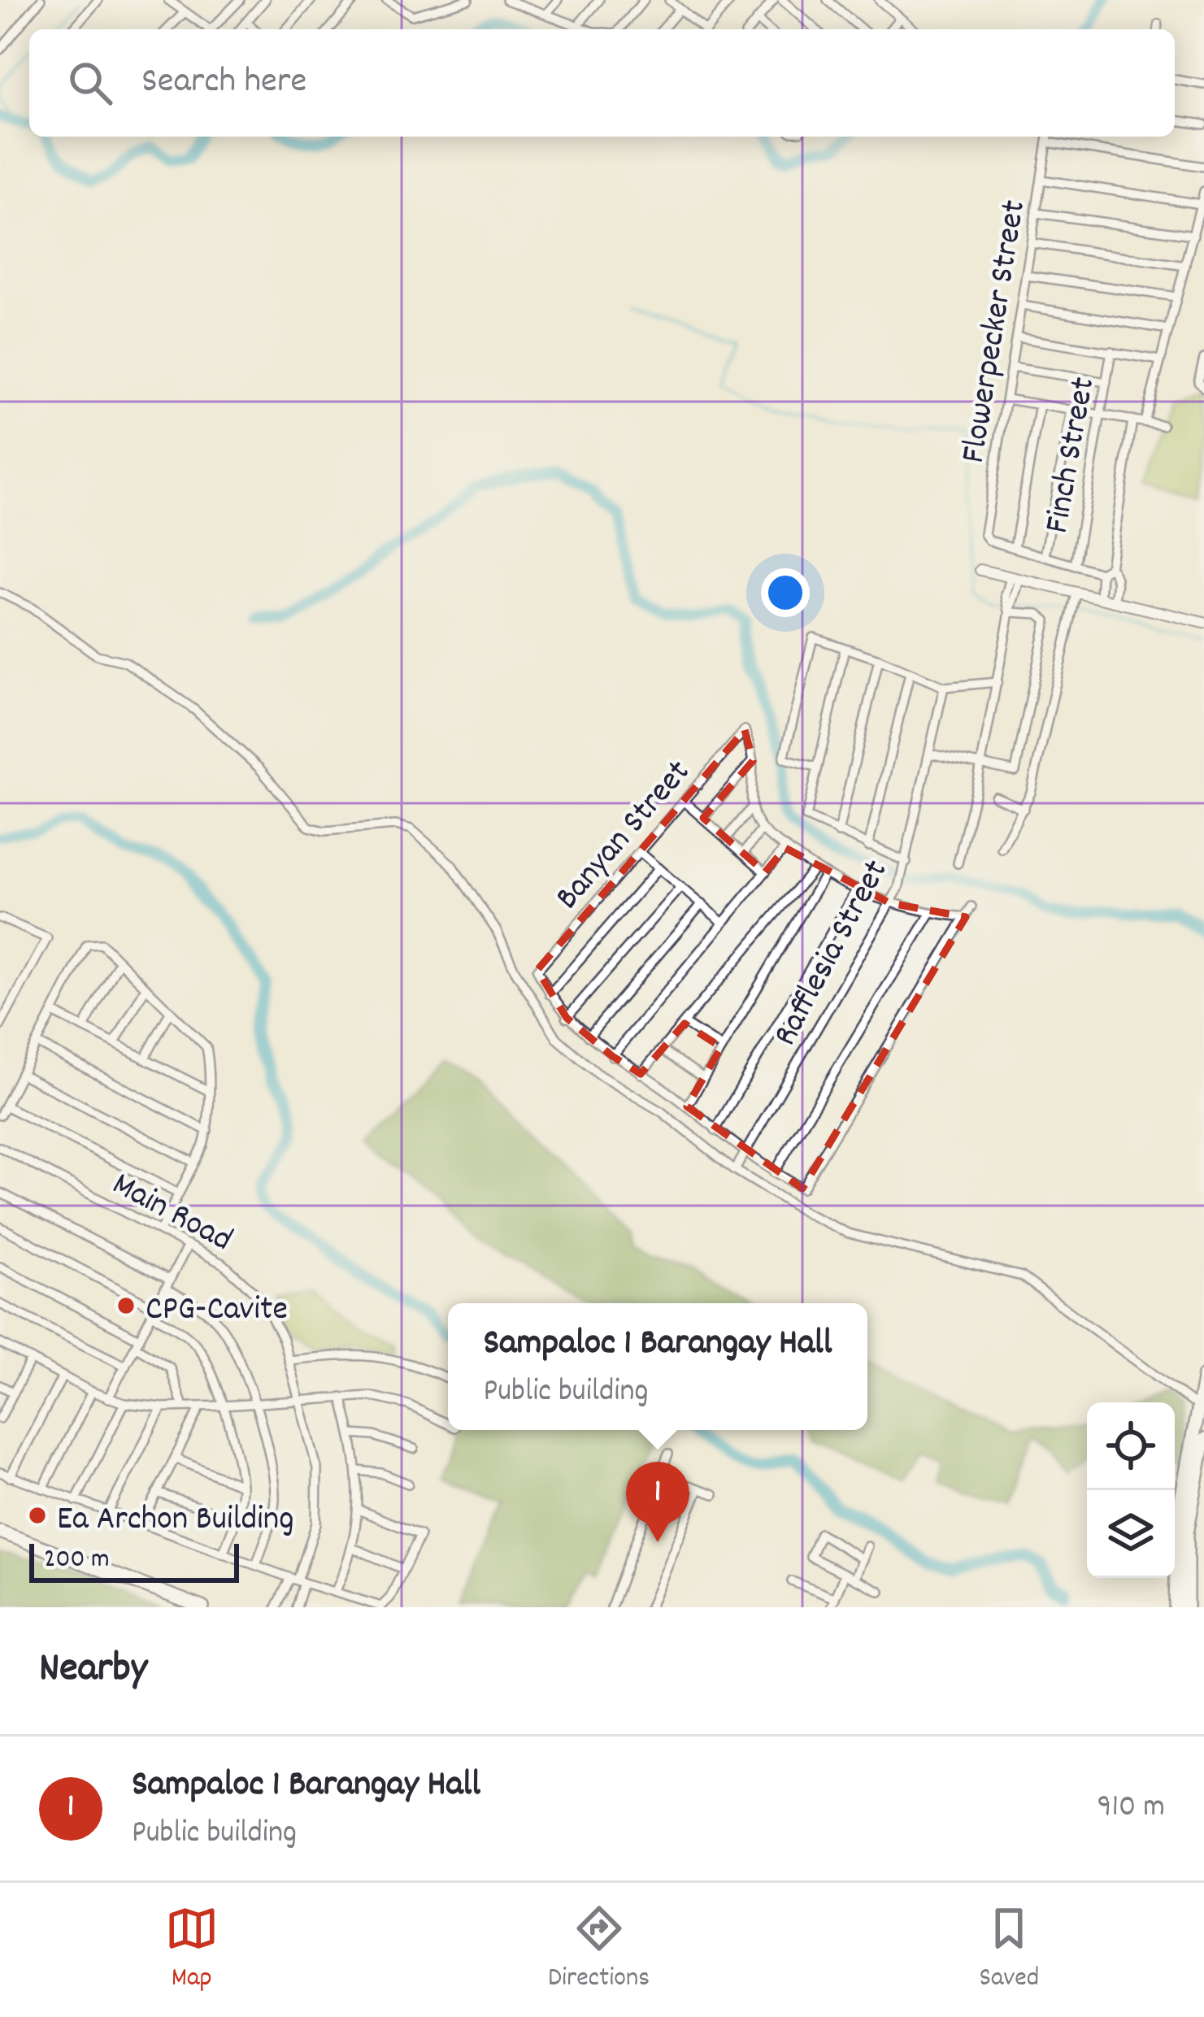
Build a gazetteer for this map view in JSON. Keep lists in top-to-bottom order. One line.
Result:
{"streets":{"street":["Flowerpecker Street","Finch Street","Banyan Street","Rafflesia Street","Main Road"]},"places":["CPG-Cavite","Ea Archon Building"],"scale_bar":"200 m","page":{"search":"Search here","popup":["Sampaloc 1 Barangay Hall","Public building"],"pins":"1","scale":"200 m","heading":"Nearby","list":[{"mark":"1","name":"Sampaloc 1 Barangay Hall","note":"Public building","value":"910 m"}],"nav":["Map","Directions","Saved"]}}
